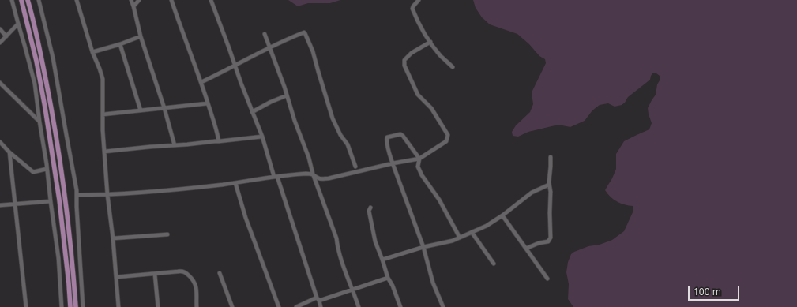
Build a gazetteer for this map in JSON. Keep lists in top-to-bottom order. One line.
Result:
{"scale_bar":"100 m"}
